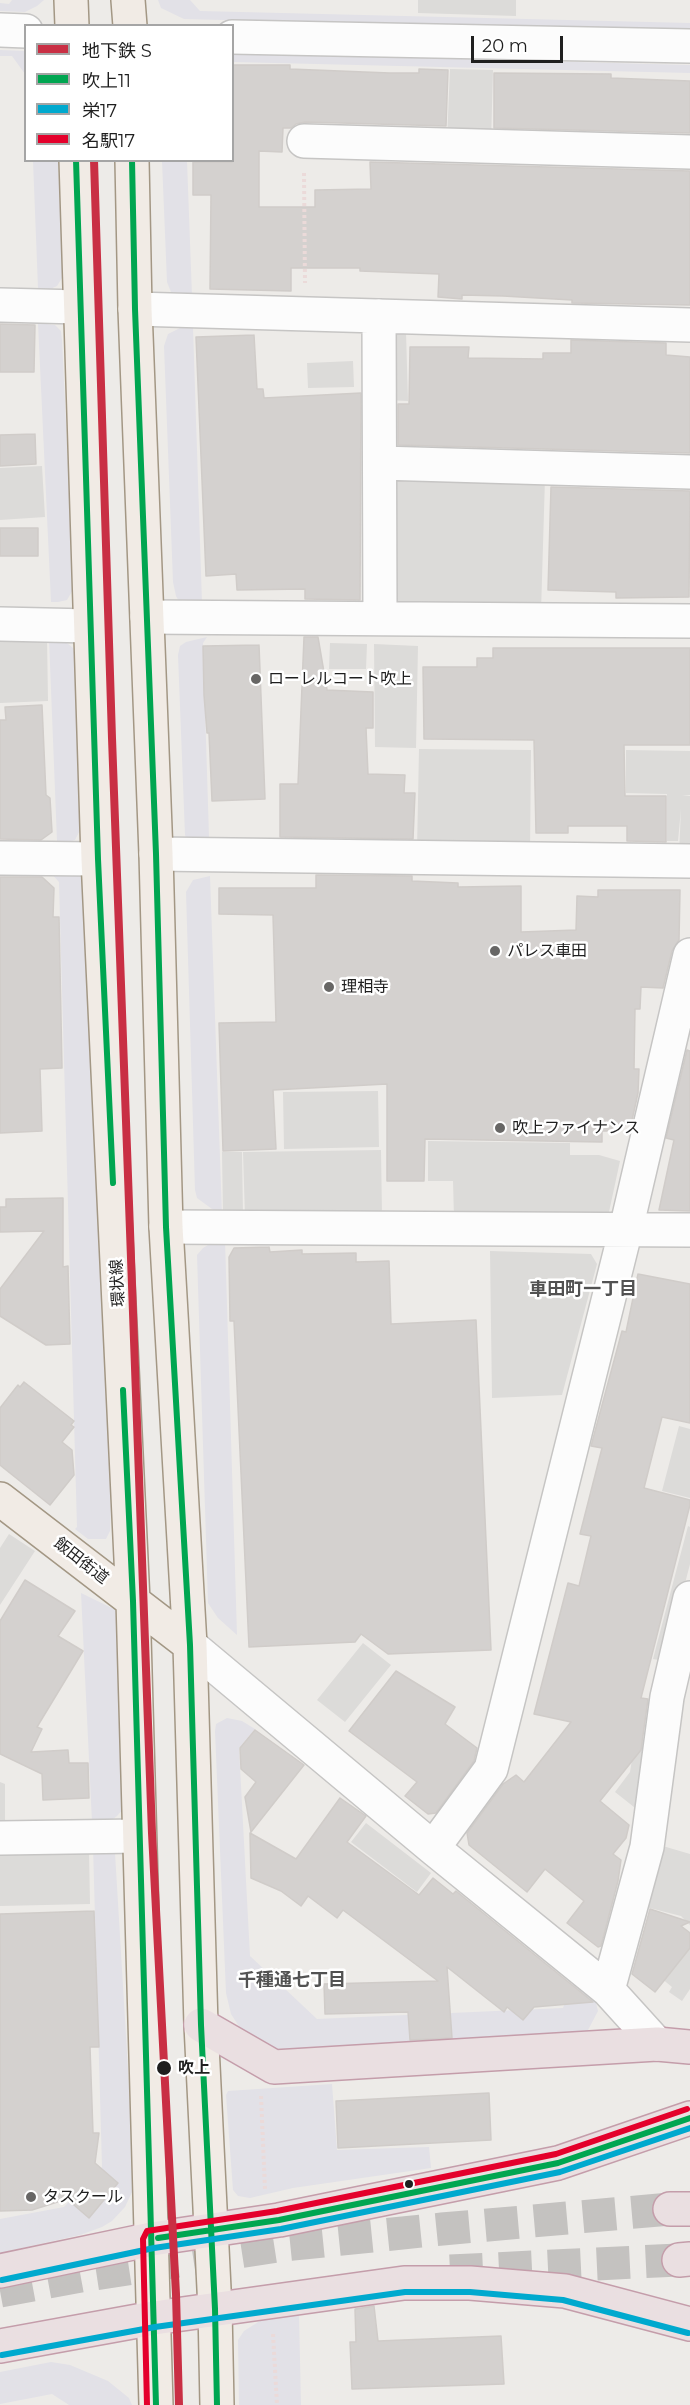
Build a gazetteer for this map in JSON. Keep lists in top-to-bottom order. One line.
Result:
{"streets":{"main road":["環状線","飯田街道"]},"crossings":[["環状線","飯田街道"]],"districts":["車田町一丁目","千種通七丁目"],"places":["ローレルコート吹上","パレス車田","理相寺","吹上ファイナンス","吹上","タスクール"],"lines":["metro line S","transit line 吹上11","transit line 名駅17","transit line 栄17"],"legend":["地下鉄 S","吹上11","栄17","名駅17"],"scale_bar":"20 m"}
